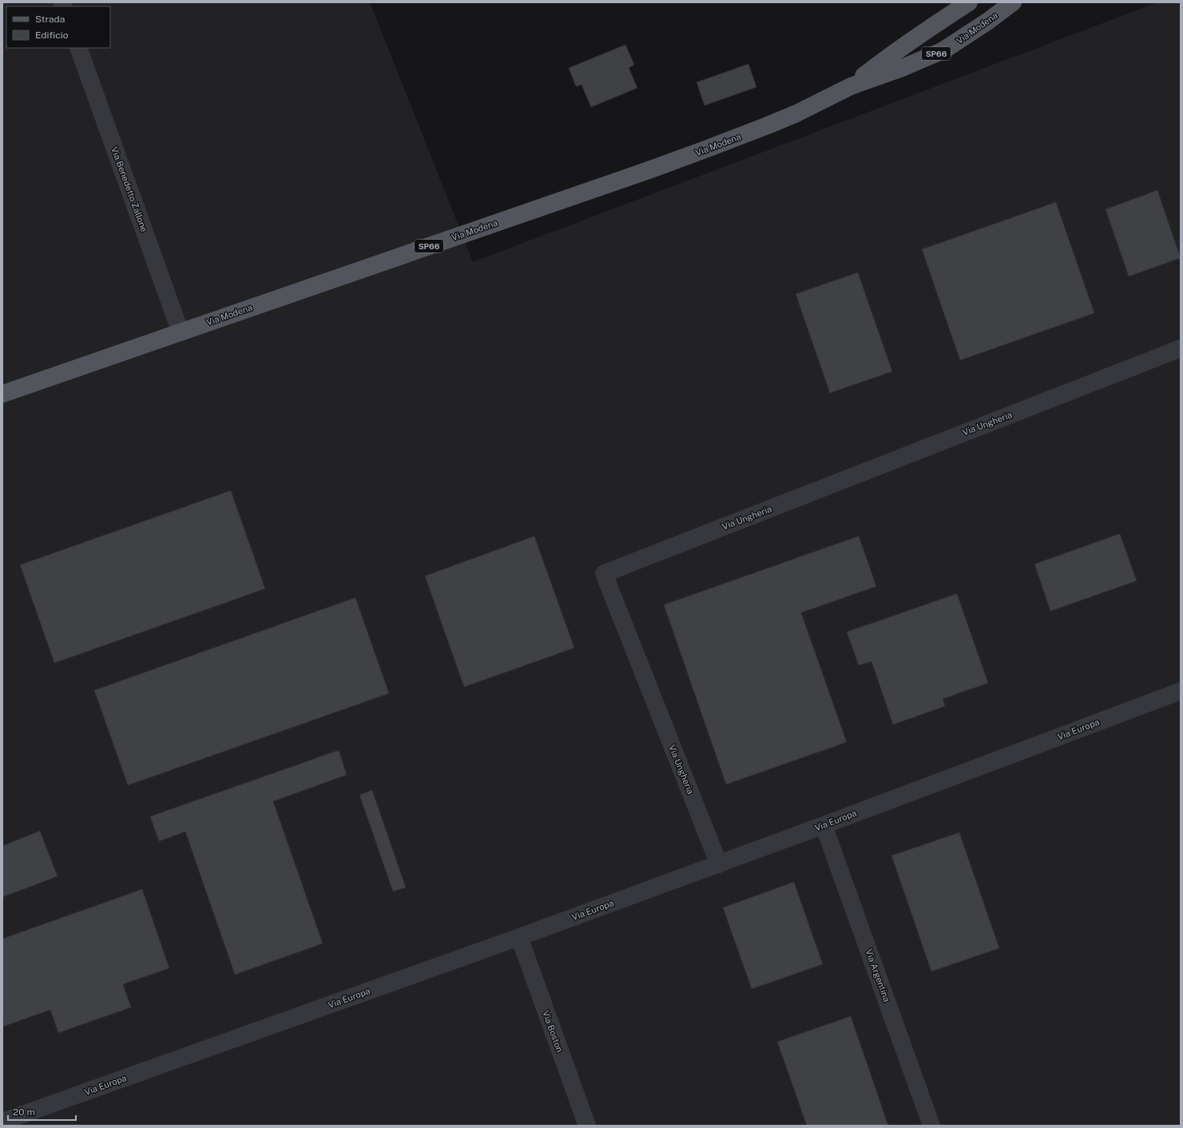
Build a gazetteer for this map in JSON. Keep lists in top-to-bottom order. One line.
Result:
{"streets":{"main road":["Via Modena","SP66"],"street":["Via Benedetto Zallone","Via Ungheria","Via Europa","Via Argentina","Via Boston"]},"crossings":[["Via Modena","Via Benedetto Zallone"],["Via Ungheria","Via Europa"],["Via Europa","Via Argentina"],["Via Europa","Via Boston"]],"legend":["Strada","Edificio"],"scale_bar":"20 m"}
